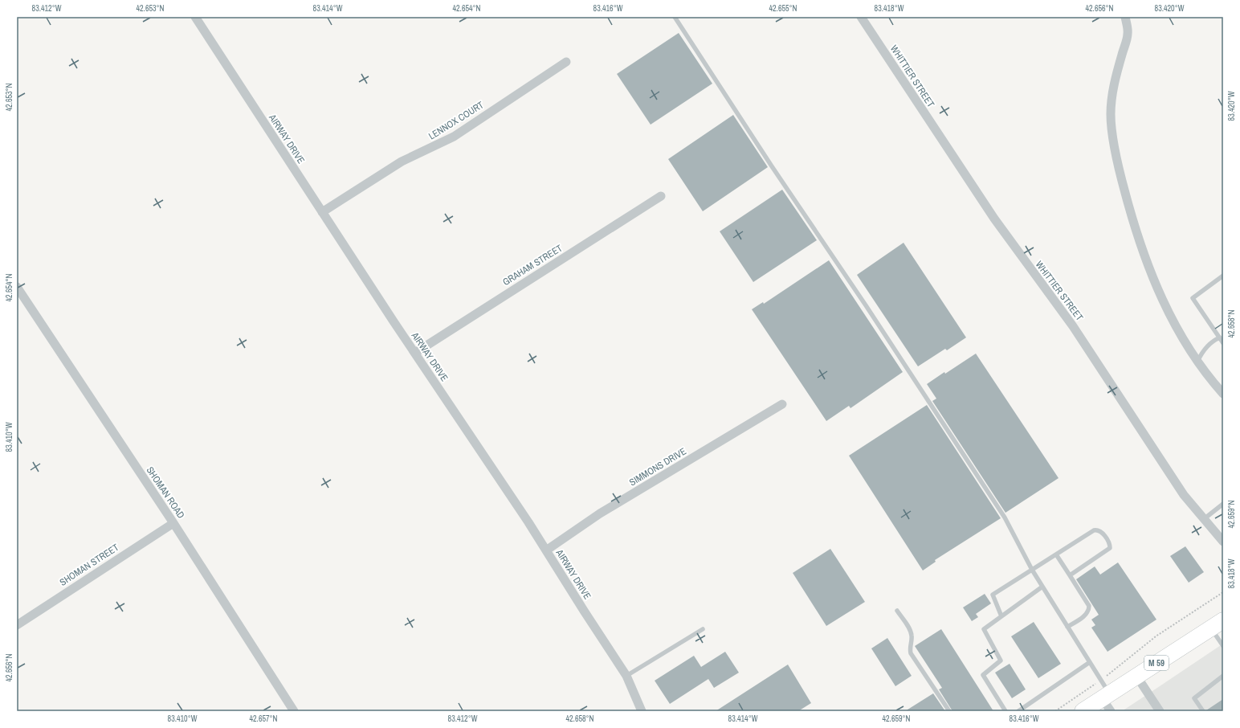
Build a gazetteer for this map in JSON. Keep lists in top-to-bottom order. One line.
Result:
{"streets":{"highway":["M 59"],"street":["WHITTIER STREET","LENNOX COURT","AIRWAY DRIVE","GRAHAM STREET","SIMMONS DRIVE","SHOMAN ROAD","SHOMAN STREET"]},"crossings":[["LENNOX COURT","AIRWAY DRIVE"],["AIRWAY DRIVE","GRAHAM STREET"],["AIRWAY DRIVE","SIMMONS DRIVE"],["SHOMAN ROAD","SHOMAN STREET"]],"coordinates":["83.412°W","42.653°N","83.414°W","42.654°N","83.416°W","42.655°N","83.418°W","42.656°N","83.420°W","42.658°N","83.410°W","42.659°N","42.657°N"]}
